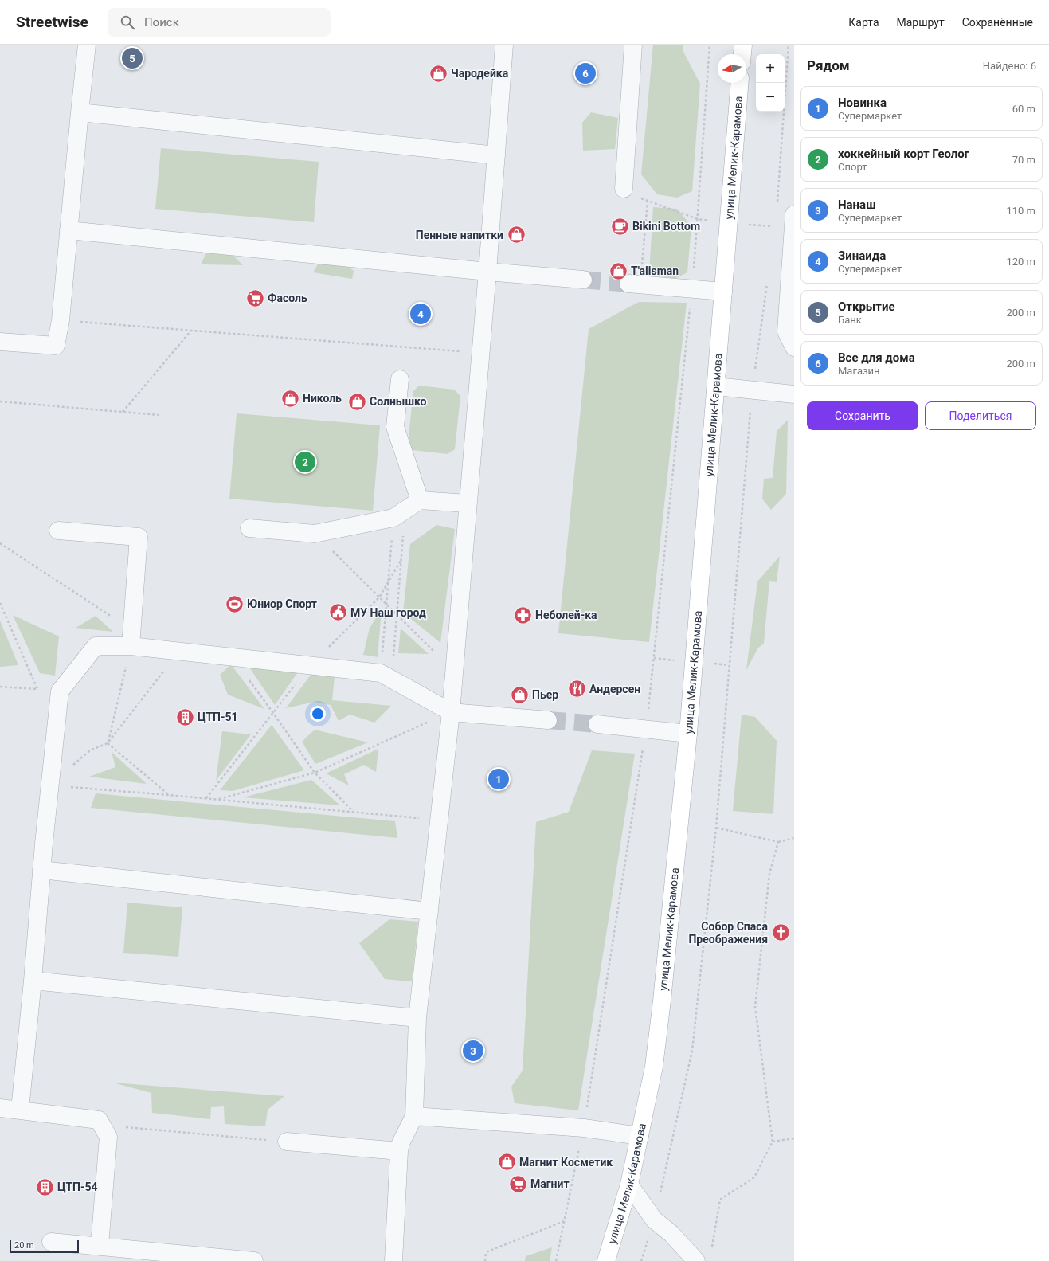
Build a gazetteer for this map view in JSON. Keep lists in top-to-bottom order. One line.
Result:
{"streets":{"main road":["улица Мелик-Карамова"]},"places":{"shop":["Чародейка","Пенные напитки","T'alisman","Николь","Солнышко","Пьер","Магнит Косметик"],"cafe":["Bikini Bottom"],"supermarket":["Фасоль","Магнит"],"sports":["Юниор Спорт"],"public building":["МУ Наш город"],"pharmacy":["Неболей-ка"],"restaurant":["Андерсен"],"building":["ЦТП-51","ЦТП-54"],"church":["Собор Спаса Преображения"]},"scale_bar":"20 m","north":"left","page":{"header":"Streetwise","search":"Поиск","nav":["Карта","Маршрут","Сохранённые"],"heading":["Рядом","Найдено: 6"],"pins":["5","6","4","2","1","3"],"map_buttons":["+","−"],"list":[{"mark":"1","name":"Новинка","note":"Супермаркет","value":"60 m"},{"mark":"2","name":"хоккейный корт Геолог","note":"Спорт","value":"70 m"},{"mark":"3","name":"Нанаш","note":"Супермаркет","value":"110 m"},{"mark":"4","name":"Зинаида","note":"Супермаркет","value":"120 m"},{"mark":"5","name":"Открытие","note":"Банк","value":"200 m"},{"mark":"6","name":"Все для дома","note":"Магазин","value":"200 m"}],"buttons":["Сохранить","Поделиться"],"scale":"20 m"}}
